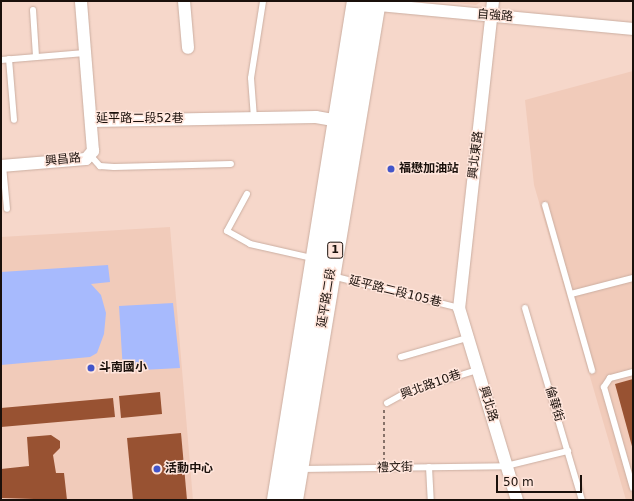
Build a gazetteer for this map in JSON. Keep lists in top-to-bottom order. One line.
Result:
{"streets":{"main road":["1","延平路二段"],"street":["自強路","延平路二段52巷","興北東路","興昌路","興北路"],"lane":["延平路二段105巷","興北路10巷","倫華街","禮文街"]},"crossings":[["自強路","興北東路"],["自強路","延平路二段"],["延平路二段52巷","興昌路"],["延平路二段52巷","延平路二段"],["興北東路","延平路二段105巷"],["興北東路","興北路"],["延平路二段105巷","延平路二段"],["延平路二段105巷","興北路"],["延平路二段","禮文街"],["興北路10巷","興北路"],["興北路","禮文街"],["倫華街","禮文街"]],"places":["福懋加油站","斗南國小","活動中心"],"scale_bar":"50 m"}
